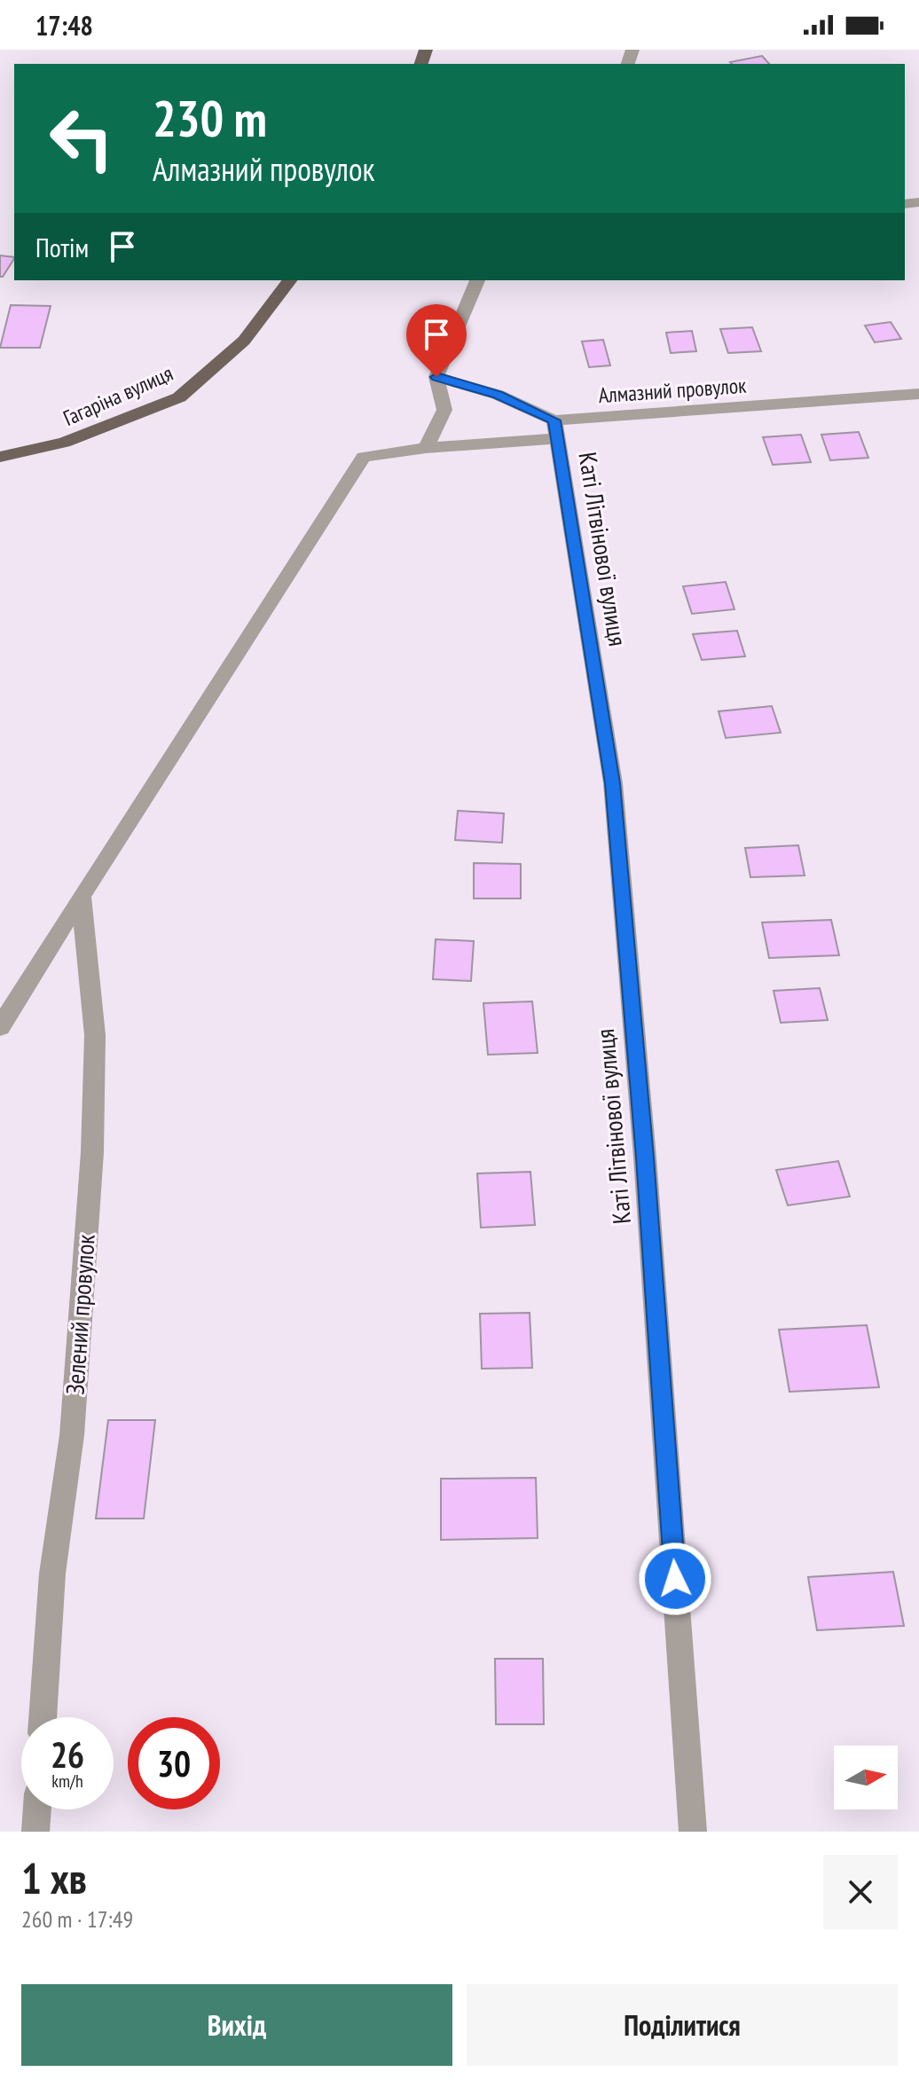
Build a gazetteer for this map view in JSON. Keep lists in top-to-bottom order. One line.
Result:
{"streets":{"main road":["Гагаріна вулиця"],"street":["Алмазний провулок","Каті Літвінової вулиця","Зелений провулок"]},"crossings":[["Алмазний провулок","Каті Літвінової вулиця"]],"north":"right","page":{"status":"17:48","turn":["230 m","Алмазний провулок"],"then":"Потім","speed":"26 km/h","limit":"30","heading":["1 хв","260 m · 17:49"],"buttons":["Вихід","Поділитися"]}}
